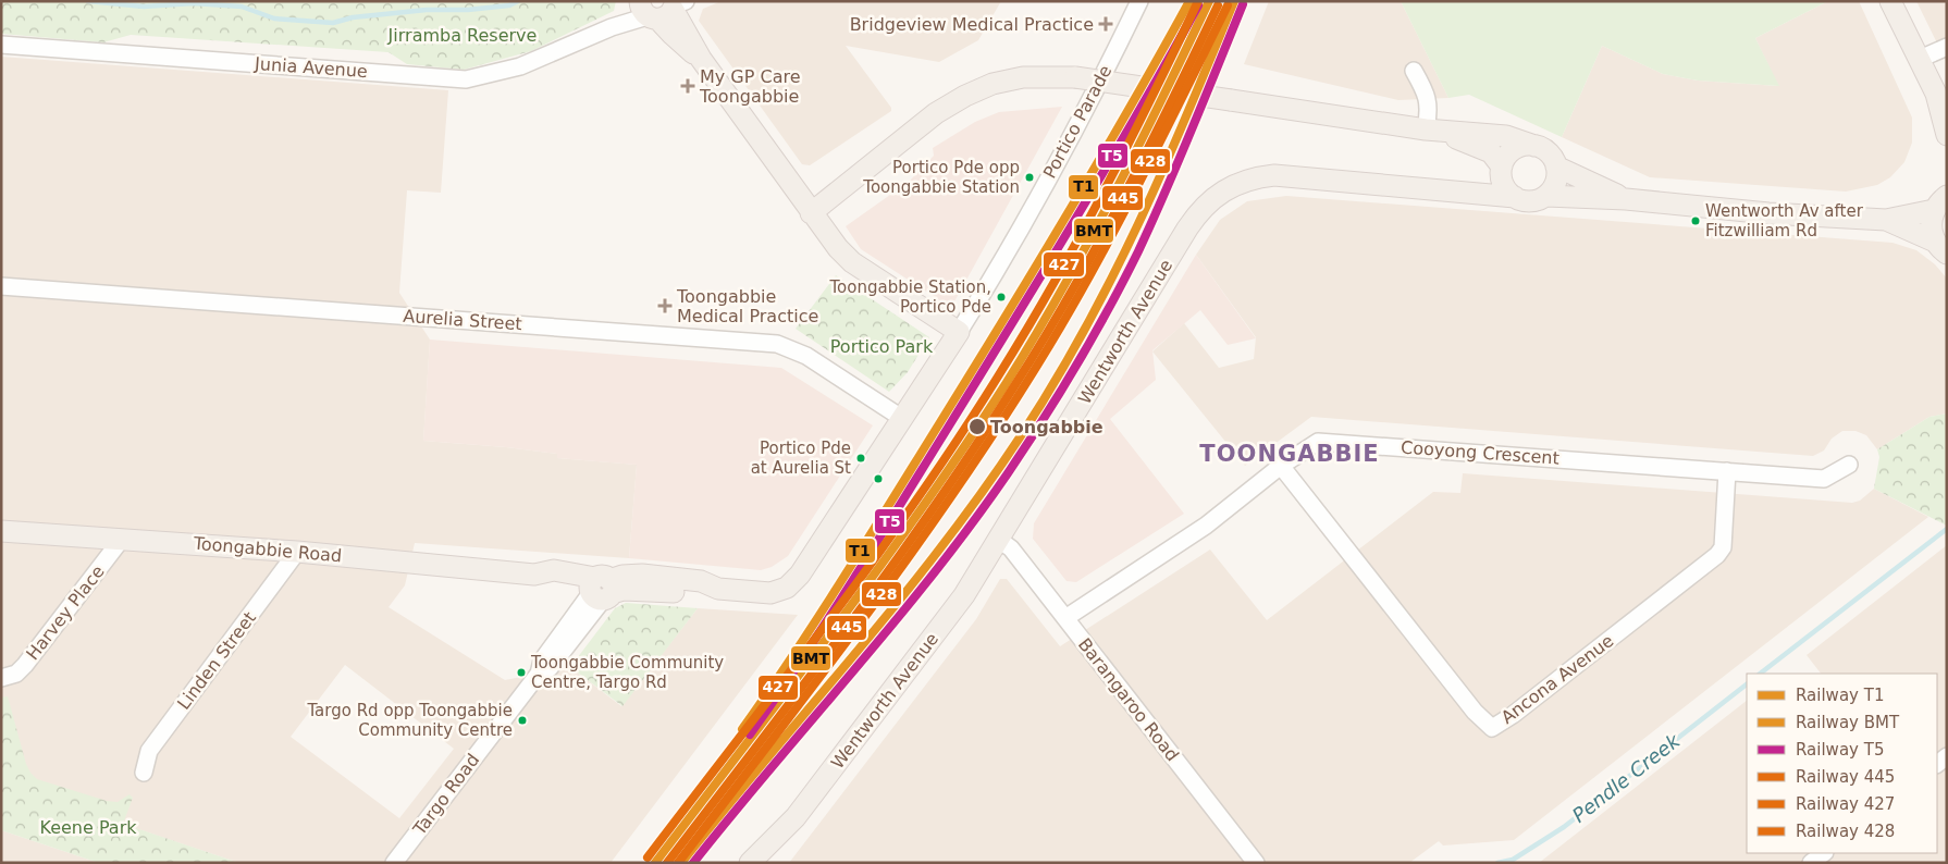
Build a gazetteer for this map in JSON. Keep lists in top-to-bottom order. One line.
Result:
{"streets":{"main road":["Portico Parade","Wentworth Avenue","Toongabbie Road"],"street":["Junia Avenue","Aurelia Street","Cooyong Crescent","Harvey Place","Linden Street","Ancona Avenue","Barangaroo Road","Targo Road"]},"crossings":[["Portico Parade","Aurelia Street"],["Portico Parade","Toongabbie Road"],["Wentworth Avenue","Barangaroo Road"],["Cooyong Crescent","Ancona Avenue"],["Cooyong Crescent","Barangaroo Road"],["Toongabbie Road","Harvey Place"],["Toongabbie Road","Linden Street"],["Toongabbie Road","Targo Road"]],"districts":["TOONGABBIE"],"water":["Pendle Creek"],"parks":["Jirramba Reserve","Portico Park","Keene Park"],"places":{"health":["Bridgeview Medical Practice","My GP Care Toongabbie","Toongabbie Medical Practice"],"other":["Portico Pde opp Toongabbie Station","Wentworth Av after Fitzwilliam Rd","Toongabbie Station, Portico Pde","Toongabbie","Portico Pde at Aurelia St","Toongabbie Community Centre, Targo Rd","Targo Rd opp Toongabbie Community Centre"]},"lines":["rail line T1","rail line BMT","rail line 427","rail line T5","rail line 445","rail line 428"],"legend":["Railway T1","Railway BMT","Railway T5","Railway 445","Railway 427","Railway 428"]}
